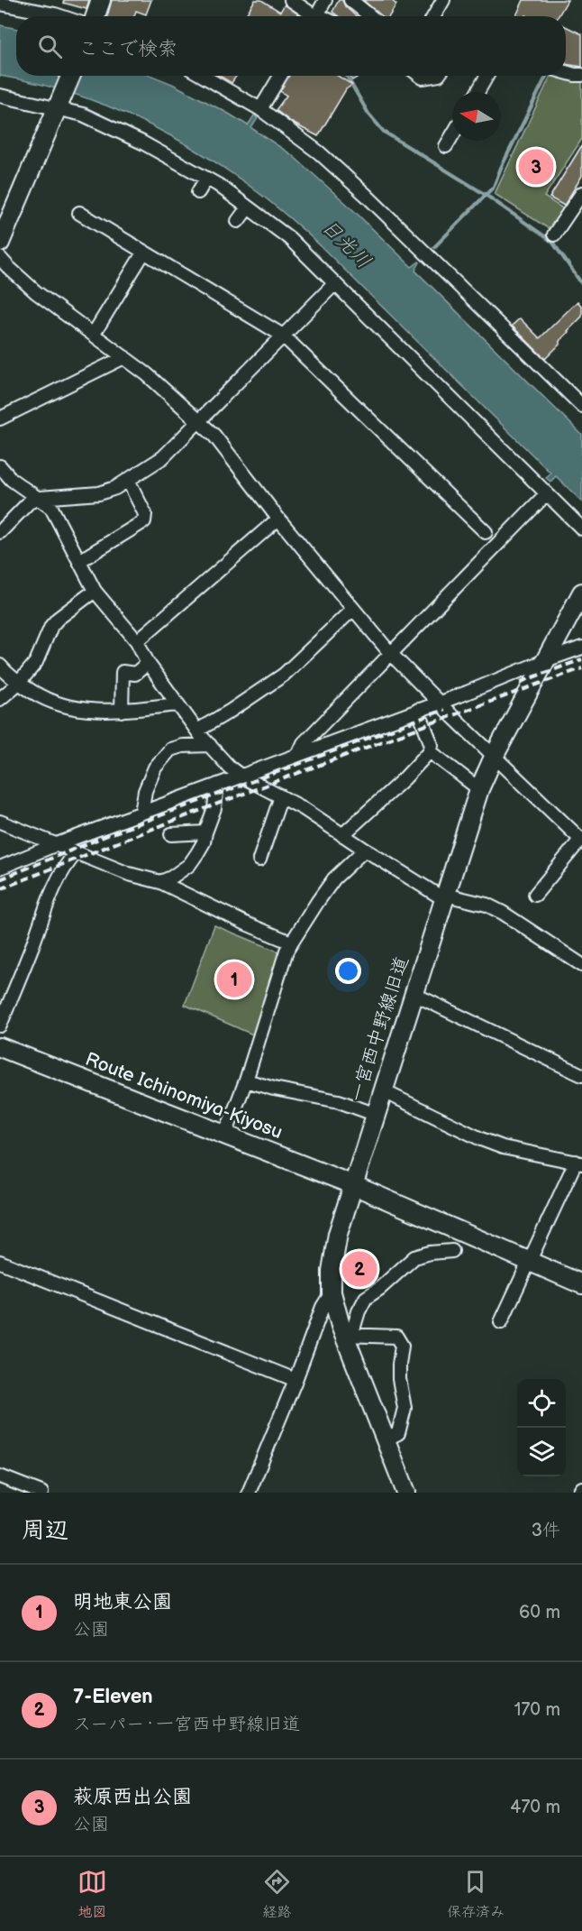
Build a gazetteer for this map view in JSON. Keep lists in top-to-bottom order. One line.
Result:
{"streets":{"street":["一宮西中野線旧道","Route Ichinomiya-Kiyosu"]},"crossings":[["一宮西中野線旧道","Route Ichinomiya-Kiyosu"]],"water":["日光川"],"north":"left","page":{"search":"ここで検索","pins":["3","1","2"],"heading":["周辺","3件"],"list":[{"mark":"1","name":"明地東公園","note":"公園","value":"60 m"},{"mark":"2","name":"7-Eleven","note":"スーパー · 一宮西中野線旧道","value":"170 m"},{"mark":"3","name":"萩原西出公園","note":"公園","value":"470 m"}],"nav":["地図","経路","保存済み"]}}
